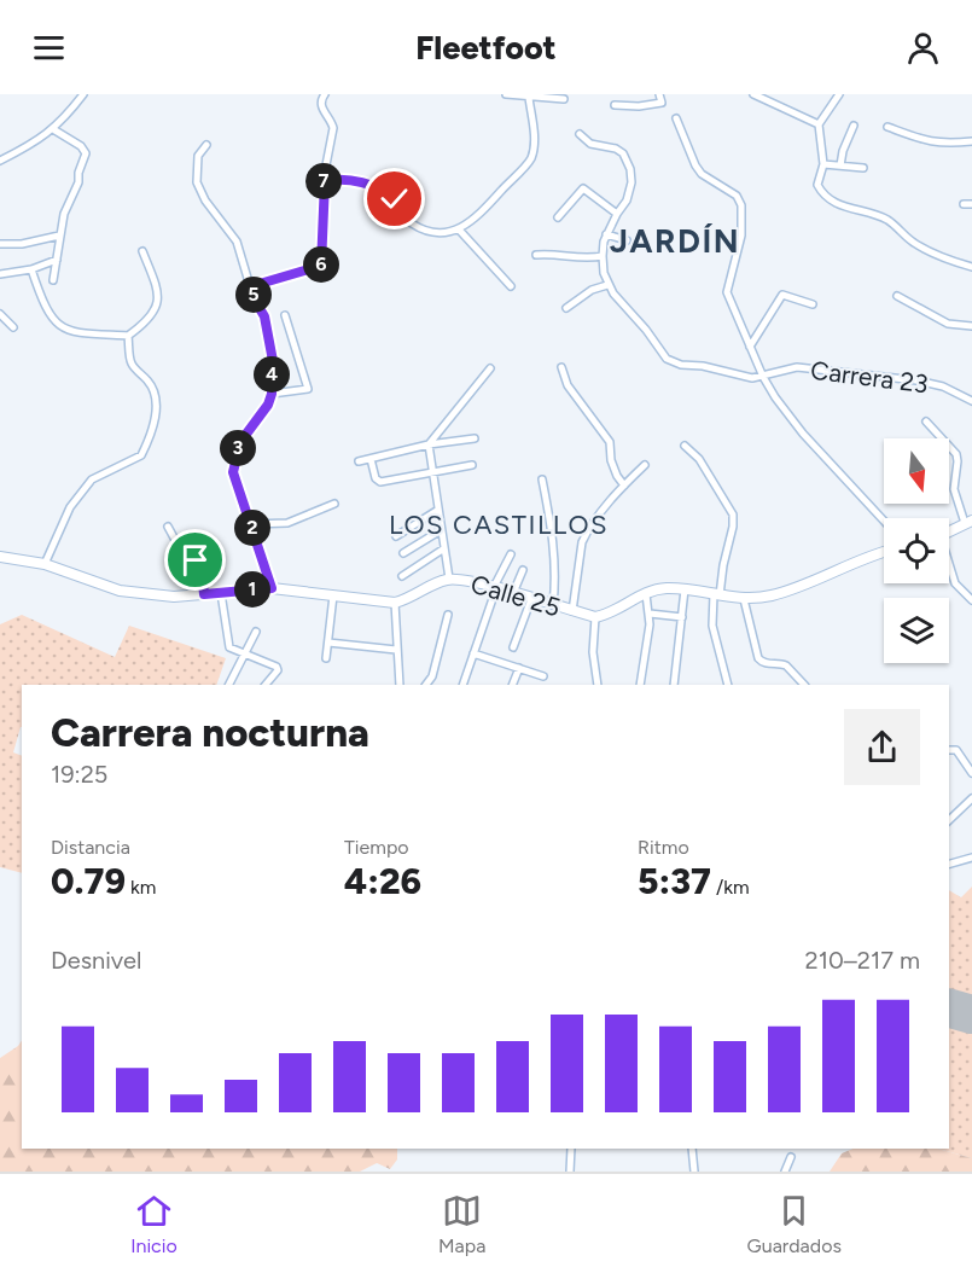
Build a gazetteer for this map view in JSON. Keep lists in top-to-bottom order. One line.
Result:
{"streets":{"street":["Carrera 23","Calle 25"]},"districts":["JARDÍN","LOS CASTILLOS"],"north":"bottom","page":{"header":"Fleetfoot","pins":["7","6","5","4","3","2","1"],"heading":["Carrera nocturna","19:25"],"stats":[["Distancia","0.79 km"],["Tiempo","4:26"],["Ritmo","5:37 /km"]],"chart":["Desnivel","210–217 m"],"tabs":["Inicio","Mapa","Guardados"]}}
